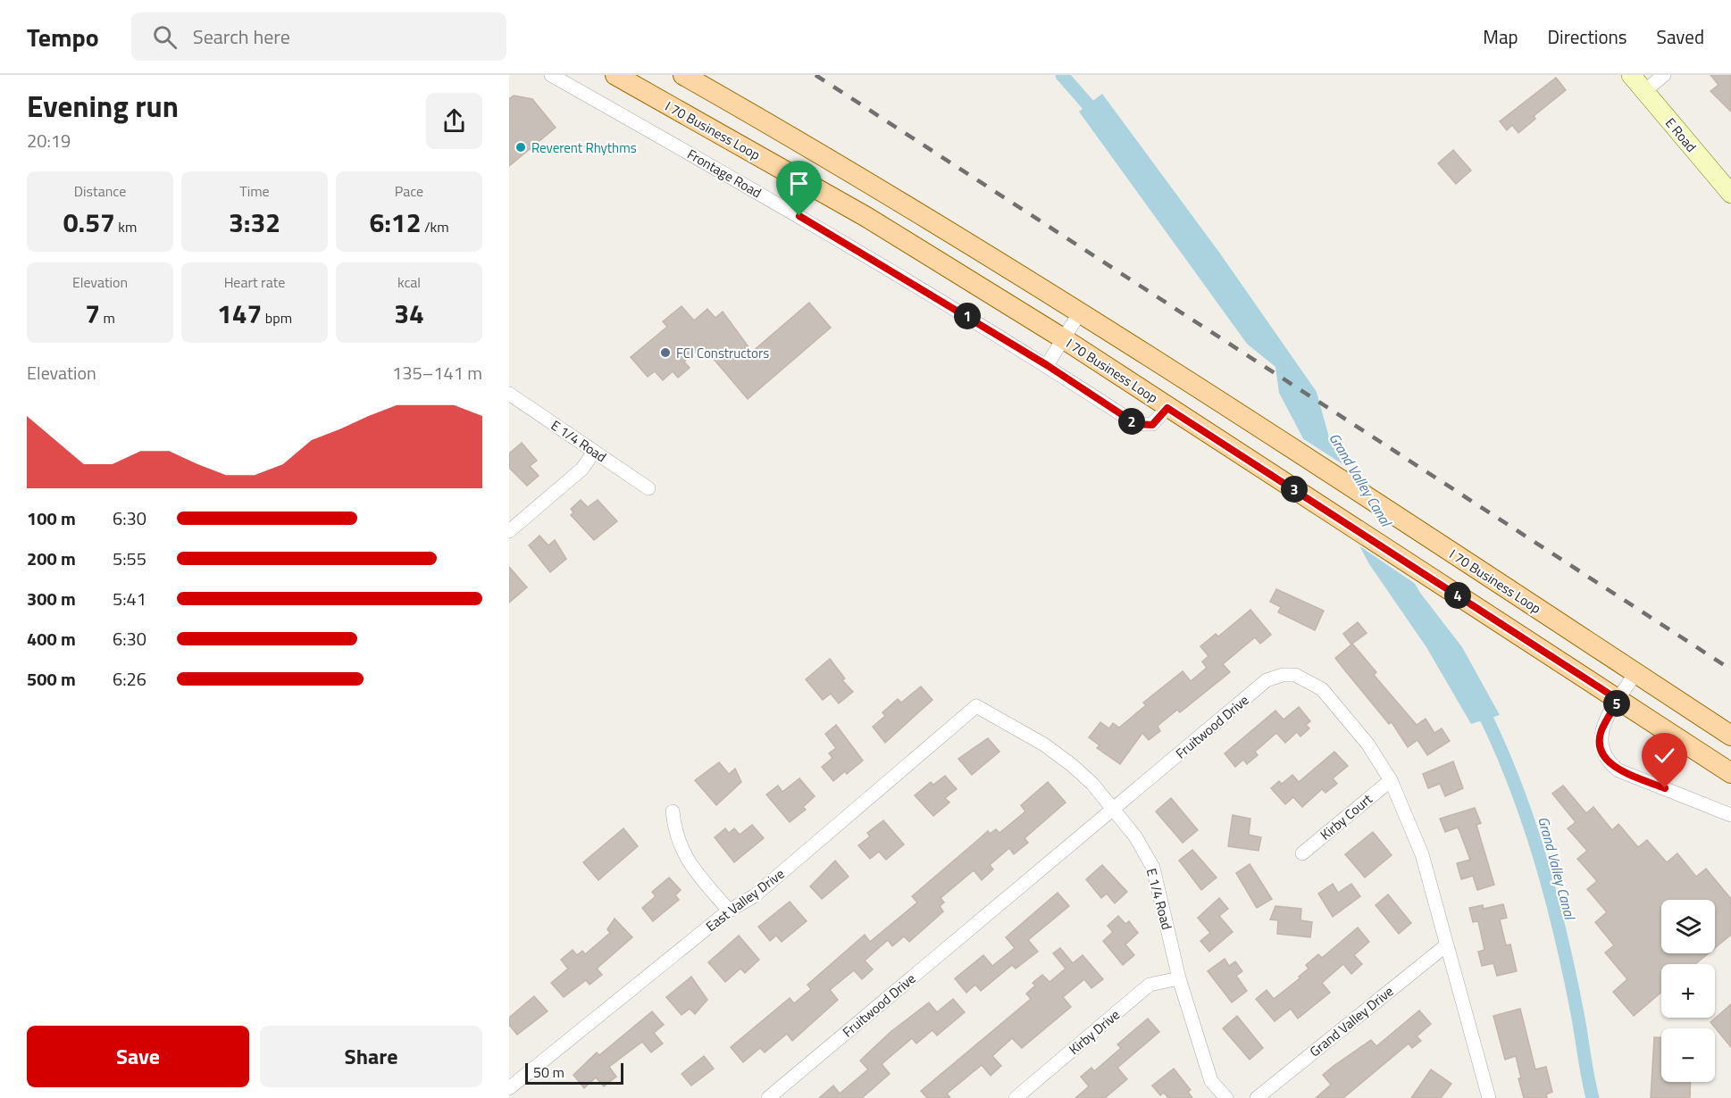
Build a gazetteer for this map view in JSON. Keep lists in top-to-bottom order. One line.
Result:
{"streets":{"main road":["I 70 Business Loop"],"street":["E Road","Frontage Road","E 1/4 Road","Fruitwood Drive","Kirby Court","East Valley Drive","Grand Valley Drive","Kirby Drive"]},"crossings":[["I 70 Business Loop","Frontage Road"],["E 1/4 Road","Fruitwood Drive"],["E 1/4 Road","East Valley Drive"],["E 1/4 Road","Kirby Drive"],["Fruitwood Drive","Kirby Court"],["Fruitwood Drive","Grand Valley Drive"]],"water":["Grand Valley Canal"],"places":["Reverent Rhythms","FCI Constructors"],"scale_bar":"50 m","page":{"header":"Tempo","search":"Search here","nav":["Map","Directions","Saved"],"heading":["Evening run","20:19"],"stats":[["Distance","0.57 km"],["Time","3:32"],["Pace","6:12 /km"],["Elevation","7 m"],["Heart rate","147 bpm"],["kcal","34"]],"pins":["1","2","3","4","5"],"chart":["Elevation","135–141 m"],"list":[{"name":"100 m","note":"6:30"},{"name":"200 m","note":"5:55"},{"name":"300 m","note":"5:41"},{"name":"400 m","note":"6:30"},{"name":"500 m","note":"6:26"}],"map_buttons":["+","−"],"buttons":["Save","Share"],"scale":"50 m"}}
